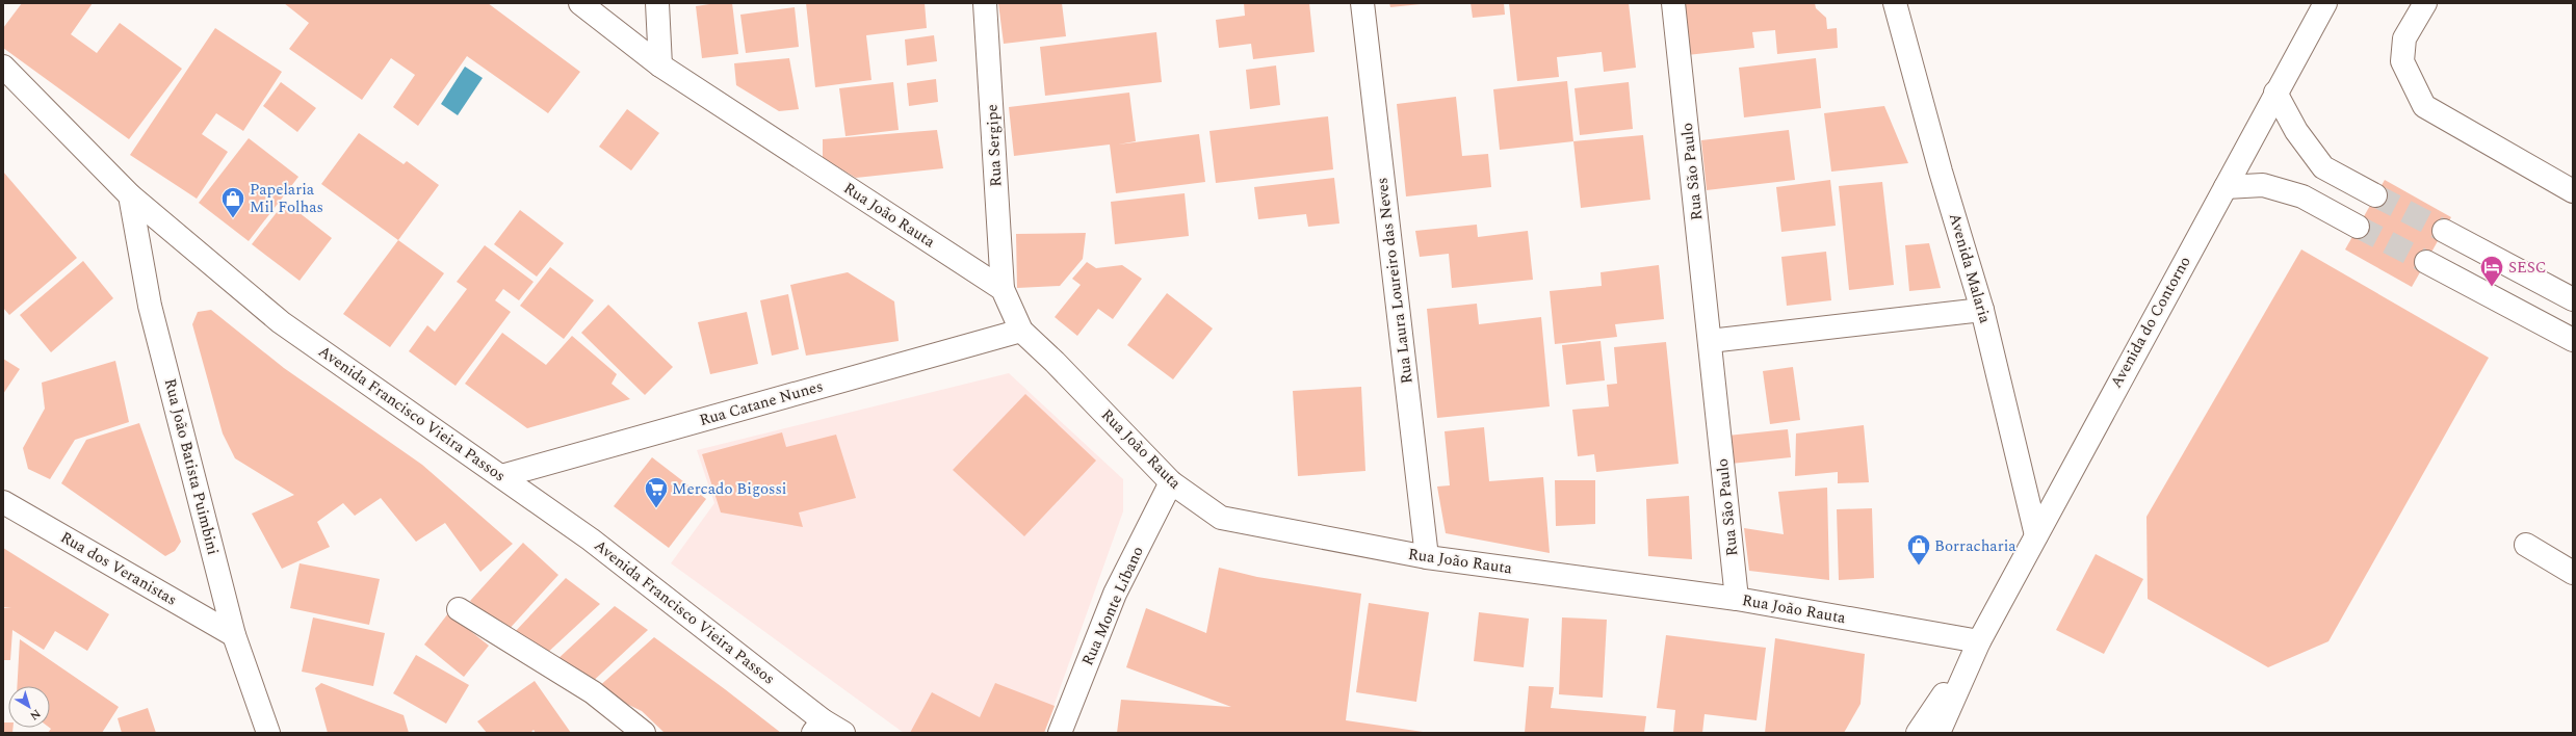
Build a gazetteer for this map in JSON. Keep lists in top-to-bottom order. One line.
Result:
{"streets":{"street":["Rua Sergipe","Rua São Paulo","Rua João Rauta","Avenida Malaria","Rua Laura Loureiro das Neves","Avenida do Contorno","Rua Catane Nunes","Avenida Francisco Vieira Passos","Rua João Batista Puimbini","Rua dos Veranistas","Rua Monte Líbano"]},"crossings":[["Rua Sergipe","Rua João Rauta"],["Rua São Paulo","Rua João Rauta"],["Rua João Rauta","Rua Laura Loureiro das Neves"],["Rua João Rauta","Avenida do Contorno"],["Rua João Rauta","Rua Catane Nunes"],["Rua João Rauta","Rua Monte Líbano"],["Avenida Malaria","Avenida do Contorno"],["Rua Catane Nunes","Avenida Francisco Vieira Passos"],["Avenida Francisco Vieira Passos","Rua João Batista Puimbini"],["Rua João Batista Puimbini","Rua dos Veranistas"]],"places":{"shop":["Papelaria Mil Folhas","Borracharia"],"hotel":["SESC"],"supermarket":["Mercado Bigossi"]},"north":"bottom right"}
